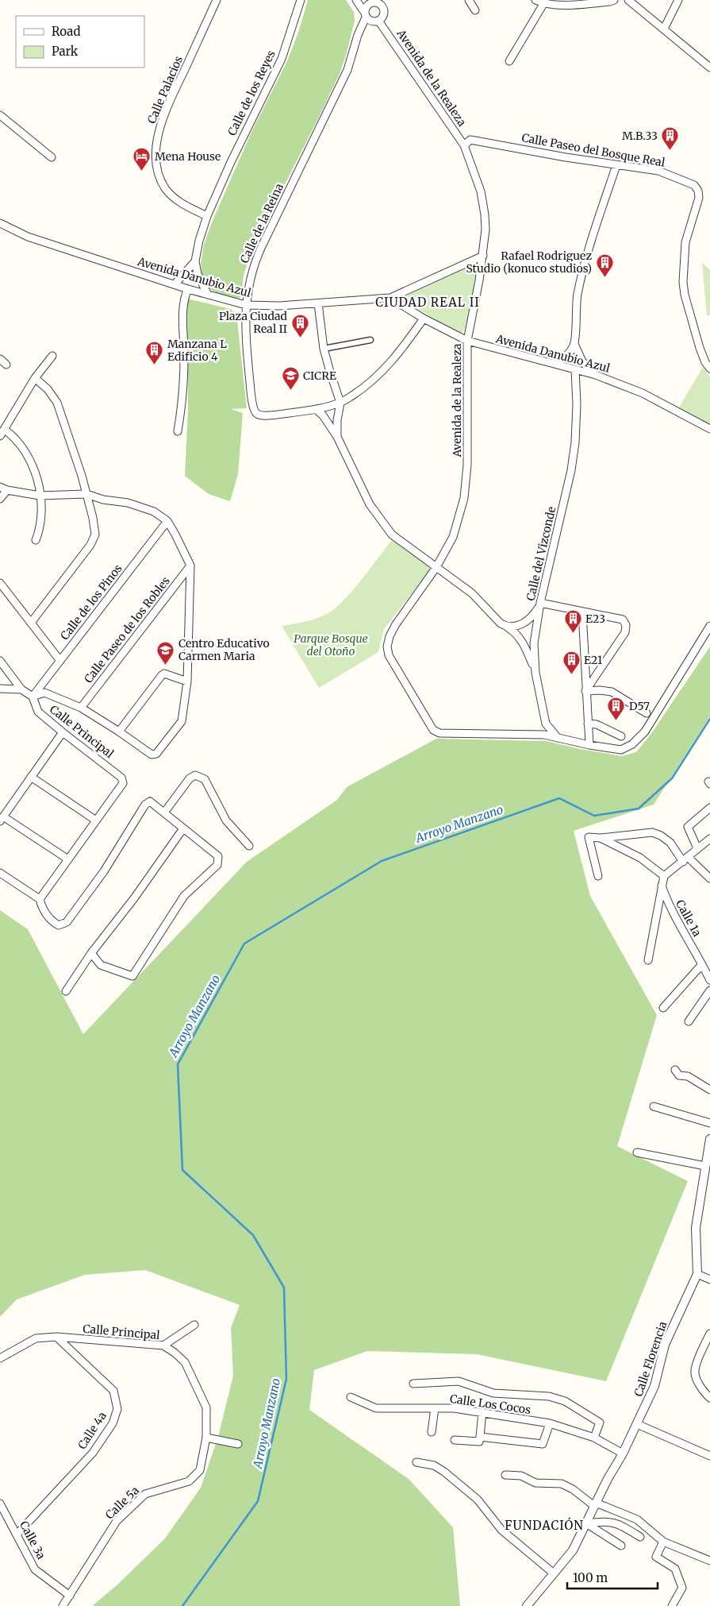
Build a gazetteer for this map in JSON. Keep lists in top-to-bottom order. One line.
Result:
{"streets":{"street":["Avenida de la Realeza","Calle Palacios","Calle de los Reyes","Calle Paseo del Bosque Real","Calle de la Reina","Avenida Danubio Azul","Calle del Vizconde","Calle de los Pinos","Calle Paseo de los Robles","Calle Principal","Calle 1a","Calle Florencia","Calle Los Cocos","Calle 4a","Calle 5a","Calle 3a"]},"crossings":[["Avenida de la Realeza","Calle Paseo del Bosque Real"],["Avenida de la Realeza","Calle de la Reina"],["Avenida de la Realeza","Avenida Danubio Azul"],["Calle Palacios","Calle de los Reyes"],["Calle de los Reyes","Avenida Danubio Azul"],["Calle de la Reina","Avenida Danubio Azul"],["Avenida Danubio Azul","Calle del Vizconde"],["Calle de los Pinos","Calle Principal"],["Calle Principal","Calle 4a"],["Calle Principal","Calle 5a"],["Calle Florencia","Calle Los Cocos"],["Calle 4a","Calle 3a"],["Calle 5a","Calle 3a"]],"districts":["CIUDAD REAL II","FUNDACIÓN"],"water":["Arroyo Manzano"],"parks":["Parque Bosque del Otoño"],"places":{"building":["M.B.33","Rafael Rodriguez Studio (konuco studios)","Plaza Ciudad Real II","Manzana L Edificio 4","E23","E21","D57"],"hotel":["Mena House"],"school or university":["CICRE","Centro Educativo Carmen Maria"]},"legend":["Road","Park"],"scale_bar":"100 m"}
